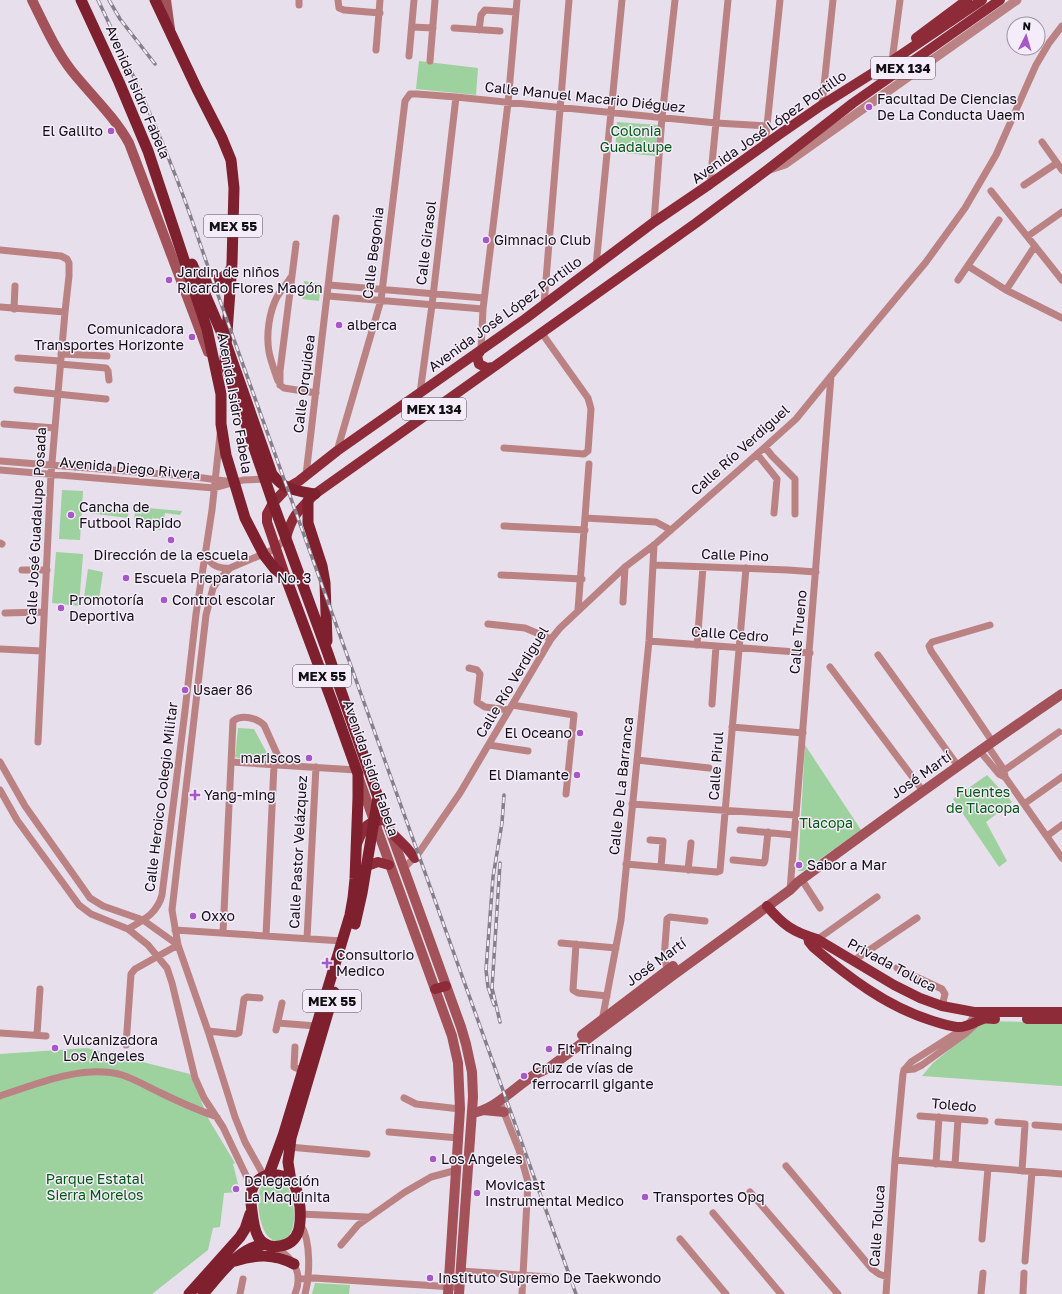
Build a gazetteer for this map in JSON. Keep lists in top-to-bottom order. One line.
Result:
{"streets":{"highway":["Avenida Isidro Fabela","MEX 55"],"main road":["MEX 134","Avenida José López Portillo","José Martí","Privada Toluca"],"street":["Calle Manuel Macario Diéguez","Calle Girasol","Calle Begonia","Calle Orquidea","Calle Río Verdiguel","Avenida Diego Rivera","Calle José Guadalupe Posada","Calle Pino","Calle Trueno","Calle Cedro","Calle Pirul","Calle De La Barranca","Calle Heroico Colegio Militar","Calle Pastor Velázquez","Toledo","Calle Toluca"]},"crossings":[["MEX 134","Avenida Isidro Fabela"],["MEX 134","Avenida José López Portillo"],["MEX 134","Calle Heroico Colegio Militar"],["Avenida Isidro Fabela","Avenida José López Portillo"],["Avenida Isidro Fabela","MEX 55"],["Avenida Isidro Fabela","Calle Río Verdiguel"],["Avenida Isidro Fabela","Avenida Diego Rivera"],["Avenida Isidro Fabela","José Martí"],["Avenida Isidro Fabela","Calle Heroico Colegio Militar"],["Calle Manuel Macario Diéguez","Calle Girasol"],["Calle Manuel Macario Diéguez","Calle Begonia"],["Avenida José López Portillo","Calle Girasol"],["Avenida José López Portillo","Calle Begonia"],["Avenida José López Portillo","Calle Orquidea"],["Avenida José López Portillo","Avenida Diego Rivera"],["Avenida José López Portillo","Calle Heroico Colegio Militar"],["MEX 55","Calle Heroico Colegio Militar"],["Calle Orquidea","Avenida Diego Rivera"],["Calle Río Verdiguel","Calle Trueno"],["Calle Río Verdiguel","Calle De La Barranca"],["Avenida Diego Rivera","Calle José Guadalupe Posada"],["Avenida Diego Rivera","Calle Heroico Colegio Militar"],["Calle Pino","Calle Trueno"],["Calle Pino","Calle Pirul"],["Calle Pino","Calle De La Barranca"],["Calle Trueno","Calle Cedro"],["Calle Trueno","José Martí"],["Calle Cedro","Calle Pirul"],["Calle Cedro","Calle De La Barranca"],["Calle Pirul","Calle De La Barranca"],["José Martí","Calle De La Barranca"],["José Martí","Privada Toluca"]],"parks":["Colonia Guadalupe","Fuentes de Tlacopa","Tlacopa","Parque Estatal Sierra Morelos"],"places":{"other":["Facultad De Ciencias De La Conducta Uaem","El Gallito","Gimnacio Club","Jardin de niños Ricardo Flores Magón","alberca","Comunicadora Transportes Horizonte","Cancha de Futbool Rapido","Dirección de la escuela","Escuela Preparatoria No. 3","Control escolar","Promotoría Deportiva","Usaer 86","El Oceano","mariscos","El Diamante","Sabor a Mar","Oxxo","Vulcanizadora Los Angeles","Fit Trinaing","Cruz de vías de ferrocarril gigante","Los Angeles","Delegación La Maquinita","Movicast Instrumental Medico","Transportes Opq","Instituto Supremo De Taekwondo"],"health":["Yang-ming","Consultorio Medico"]},"north":"top"}
